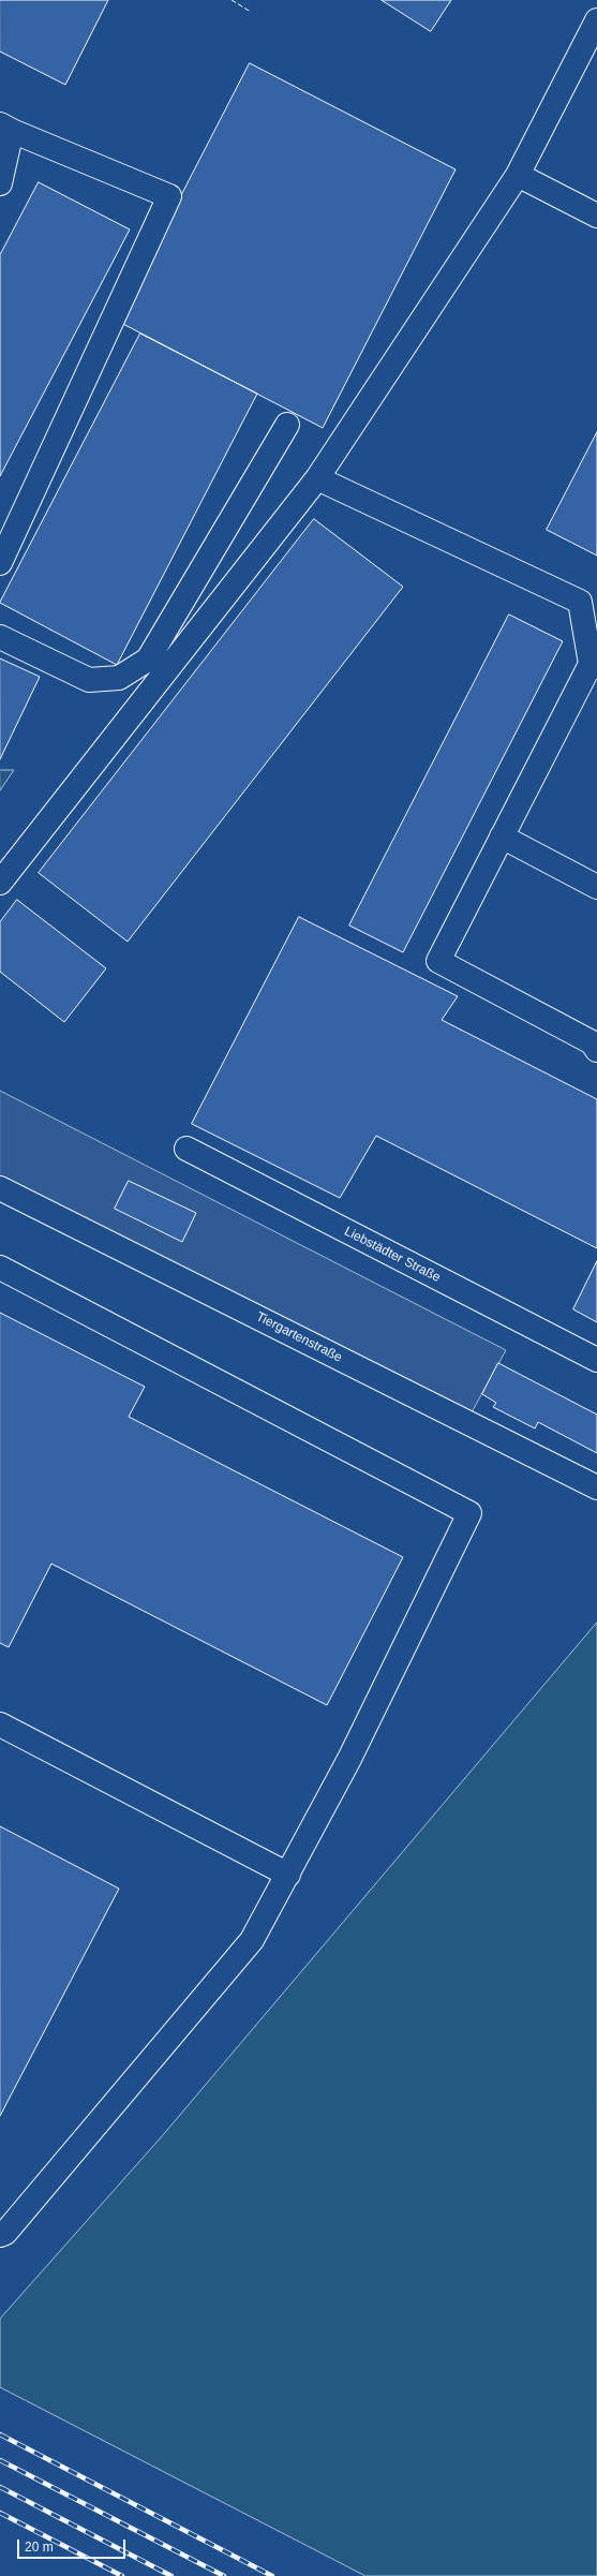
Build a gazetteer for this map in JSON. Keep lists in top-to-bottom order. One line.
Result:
{"streets":{"lane":["Liebstädter Straße","Tiergartenstraße"]},"scale_bar":"20 m"}
